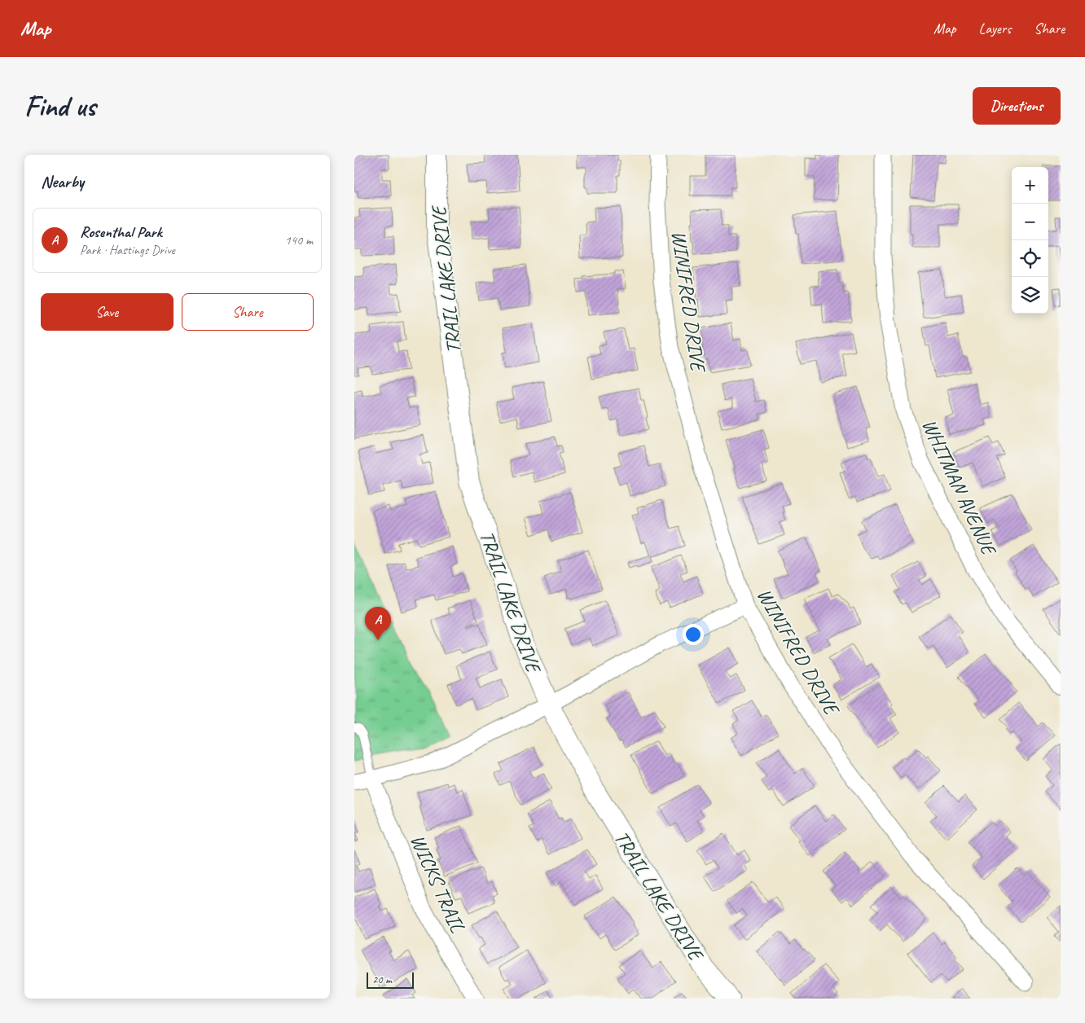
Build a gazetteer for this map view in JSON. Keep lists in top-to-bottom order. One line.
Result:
{"streets":{"street":["TRAIL LAKE DRIVE","WINIFRED DRIVE","WHITMAN AVENUE","WICKS TRAIL"]},"scale_bar":"20 m","page":{"header":"Map","nav":["Map","Layers","Share"],"buttons":["Directions",["Save","Share"]],"title":"Find us","heading":"Nearby","map_buttons":["+","−"],"list":[{"mark":"A","name":"Rosenthal Park","note":"Park · Hastings Drive","value":"140 m"}],"pins":"A","scale":"20 m"}}
